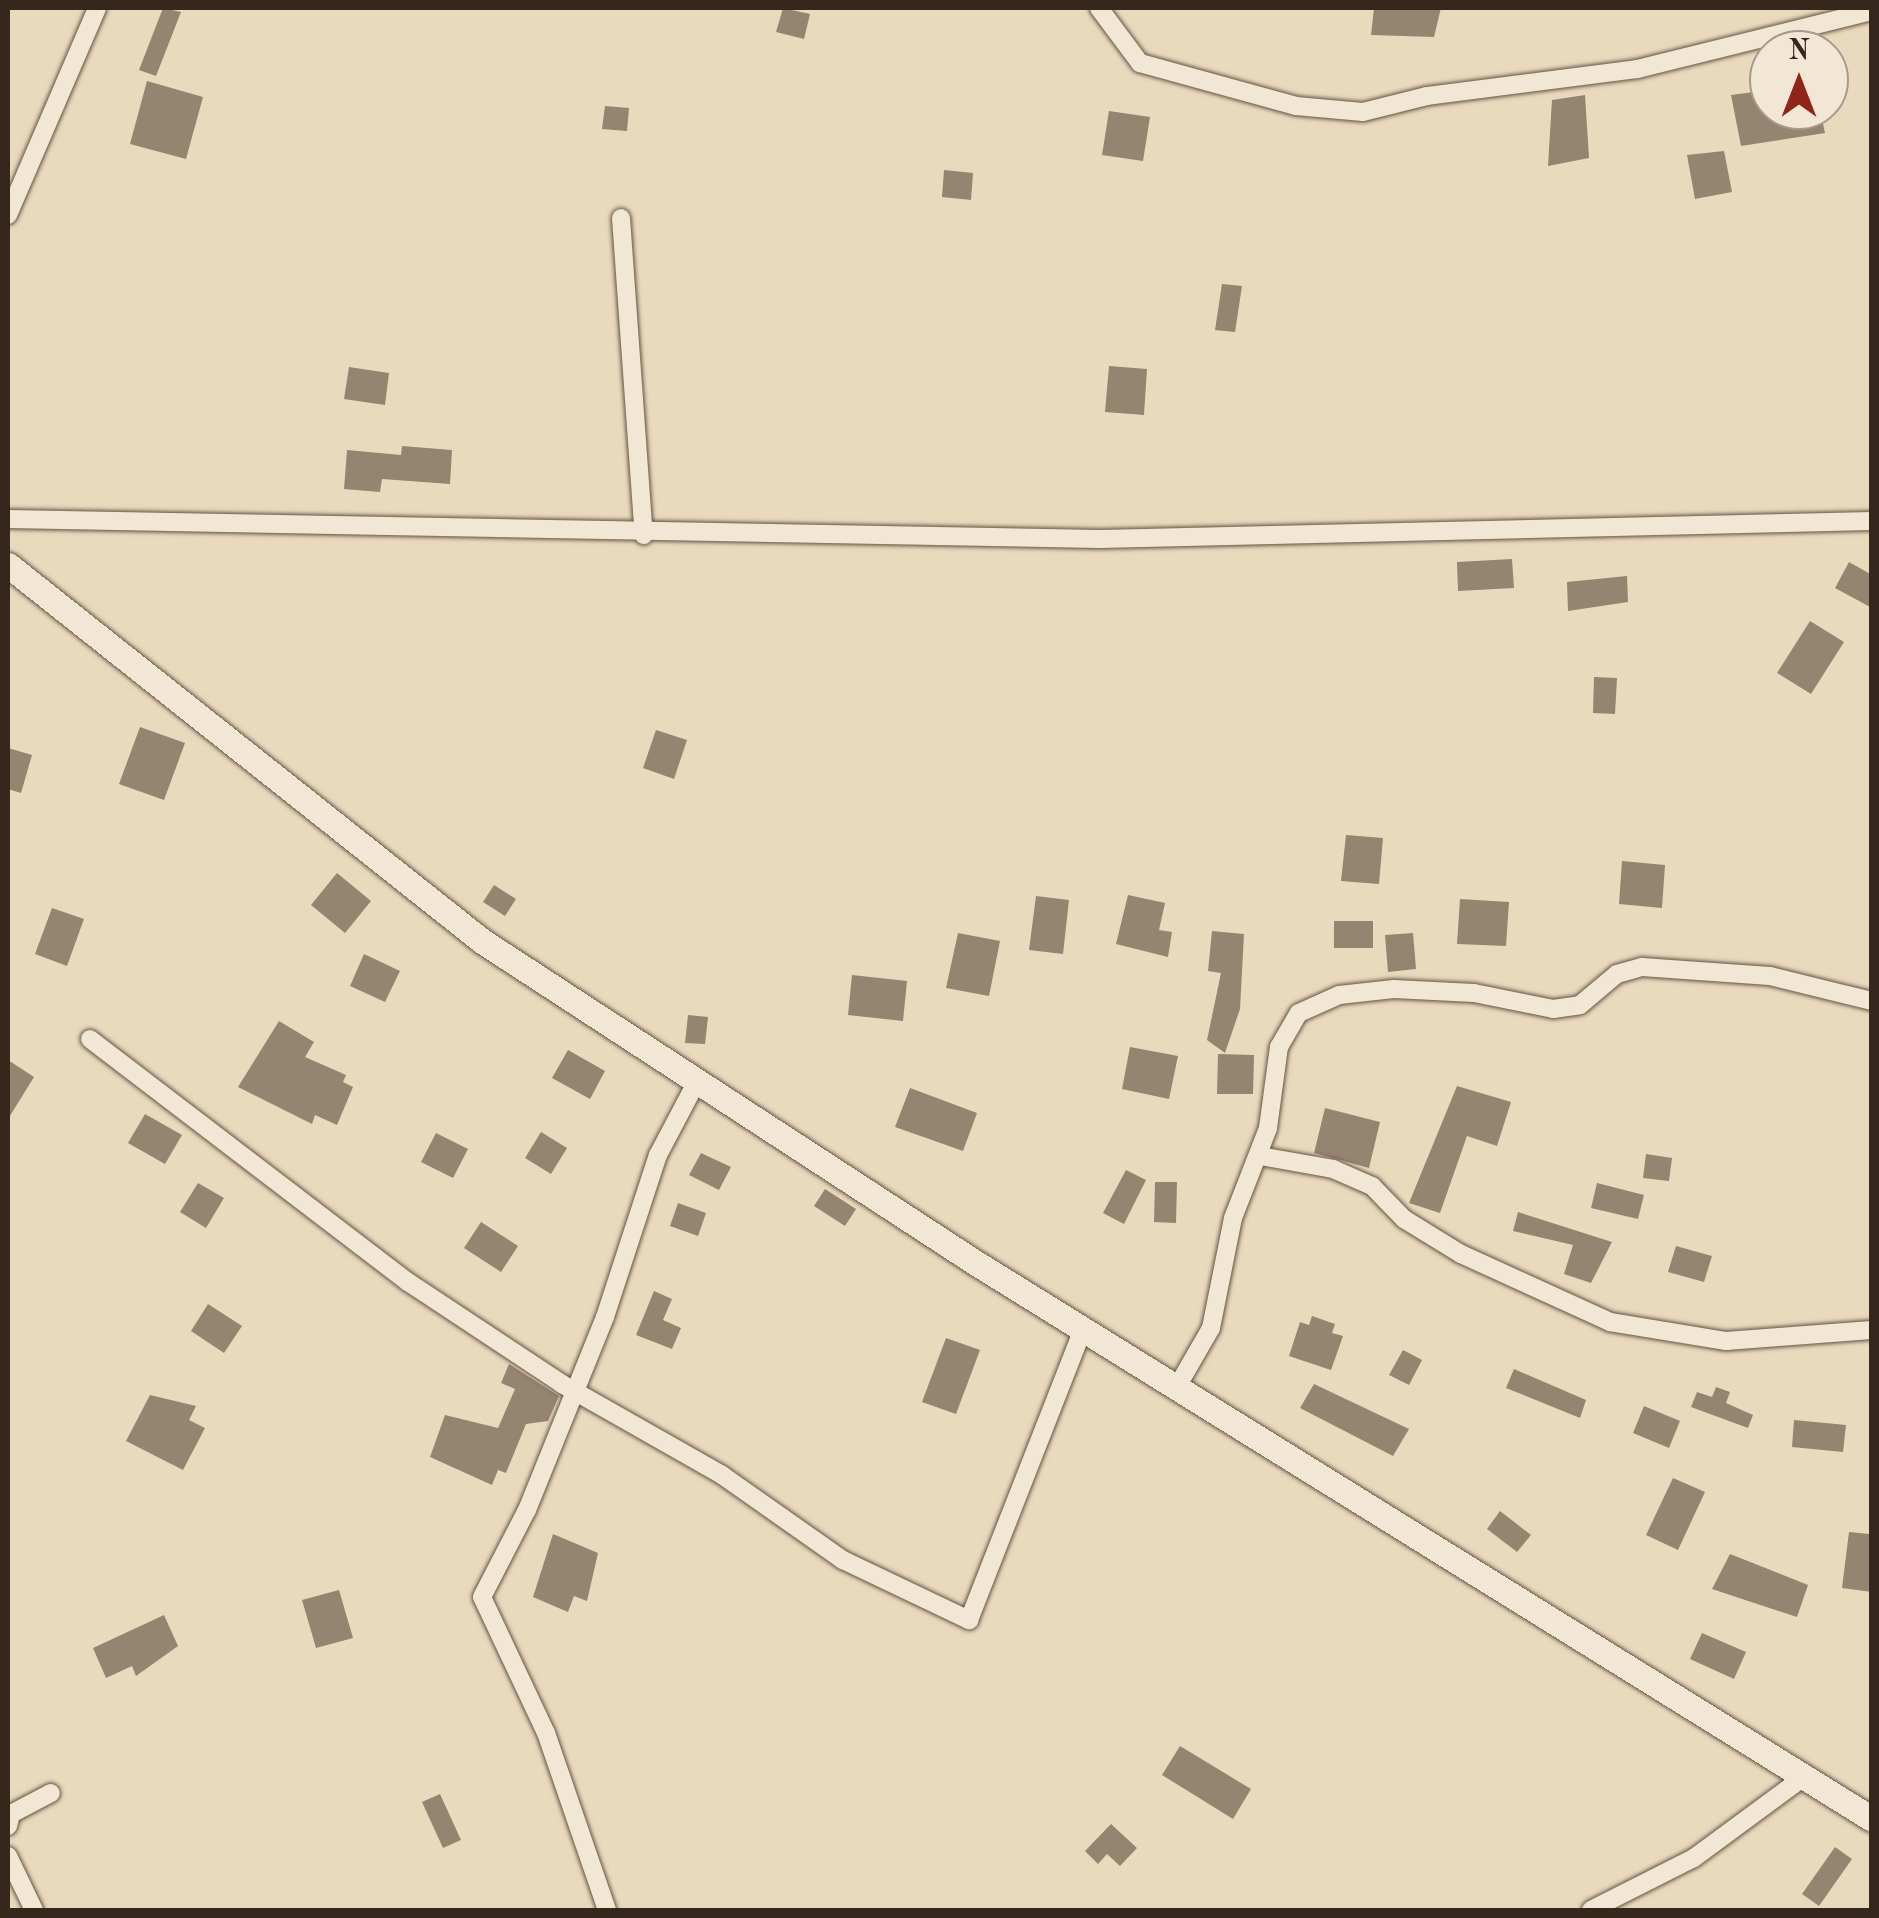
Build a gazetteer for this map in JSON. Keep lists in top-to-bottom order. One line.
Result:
{"north":"top"}
